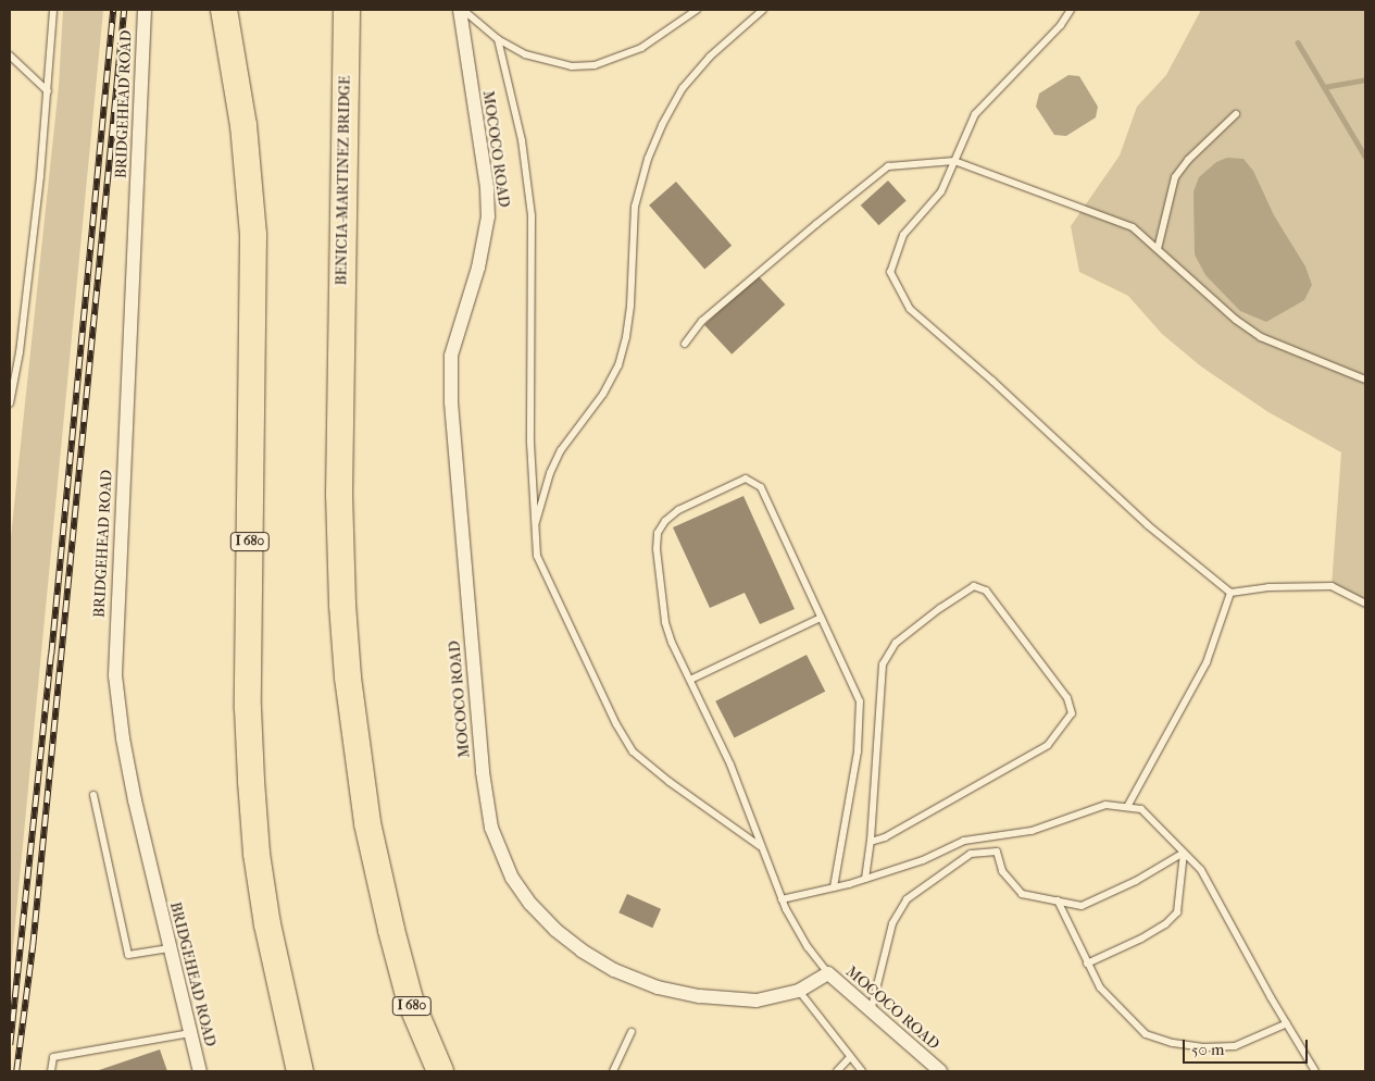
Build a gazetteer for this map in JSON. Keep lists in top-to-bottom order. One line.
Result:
{"streets":{"highway":["BENICIA-MARTINEZ BRIDGE","I 680"],"street":["BRIDGEHEAD ROAD","MOCOCO ROAD"]},"scale_bar":"50 m"}
